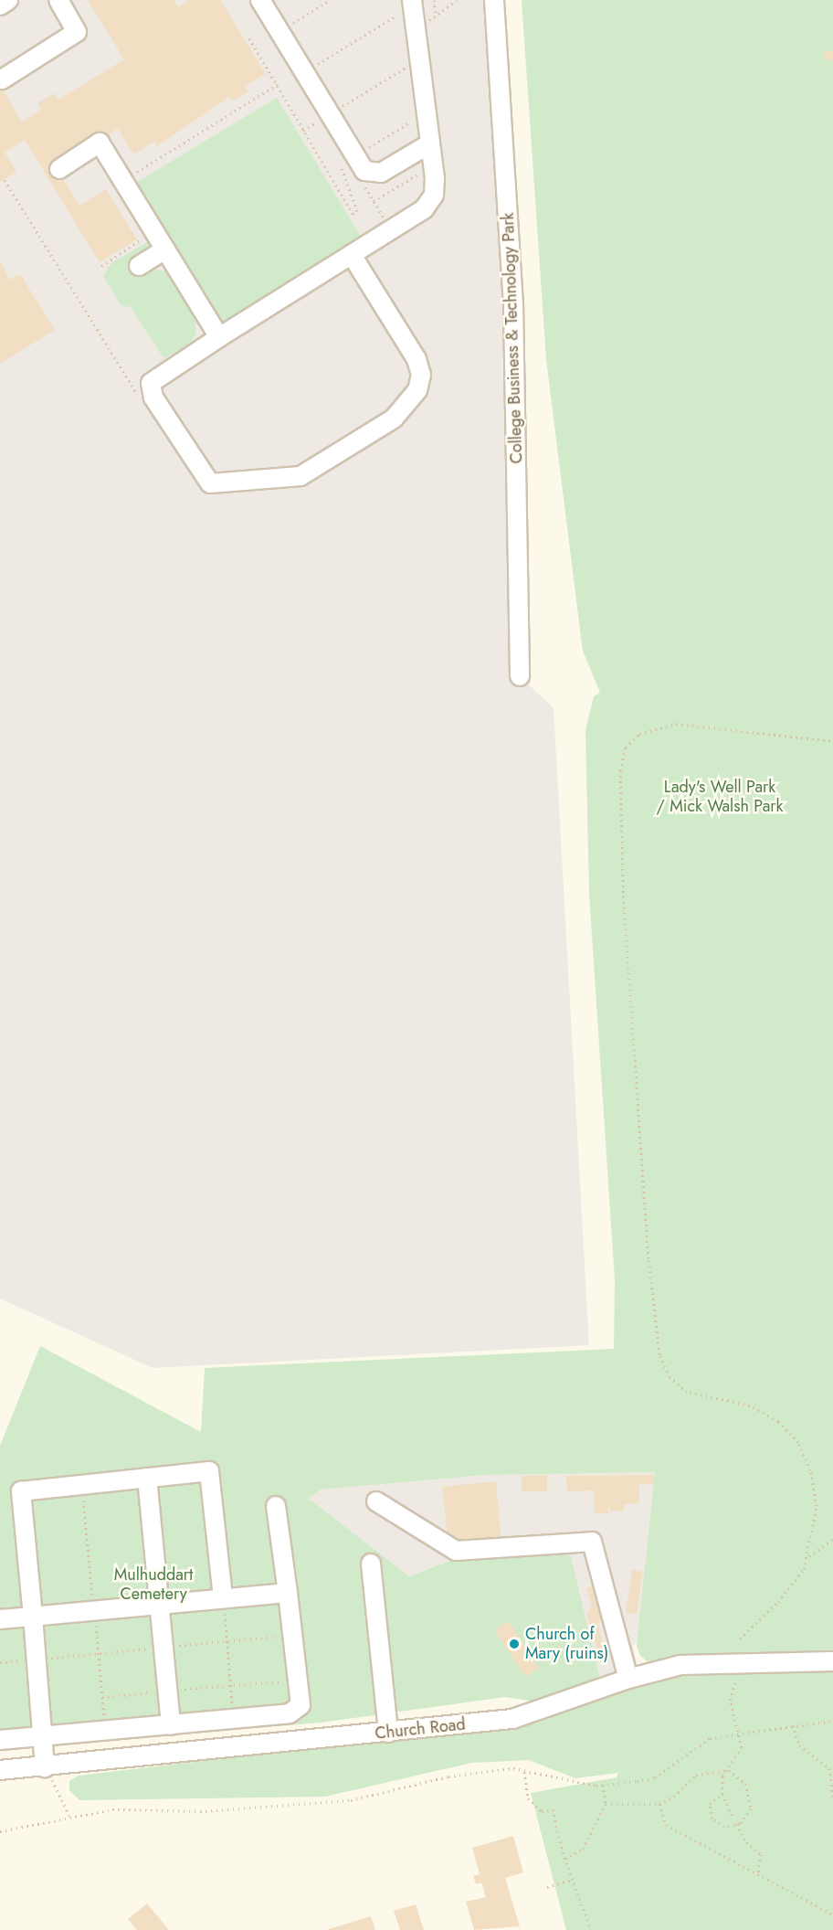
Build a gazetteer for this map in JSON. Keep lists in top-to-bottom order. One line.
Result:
{"streets":{"street":["College Business & Technology Park","Church Road"]},"parks":["Lady's Well Park / Mick Walsh Park","Mulhuddart Cemetery"],"places":["Church of Mary (ruins)"]}
